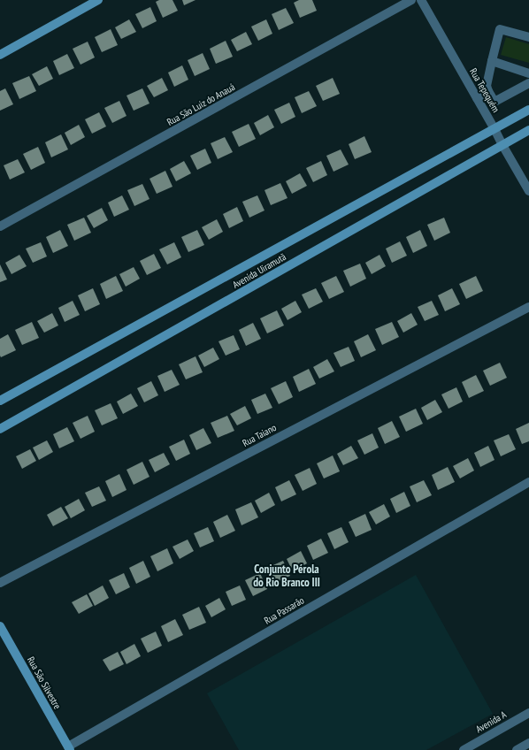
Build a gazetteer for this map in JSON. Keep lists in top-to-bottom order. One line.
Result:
{"streets":{"street":["Rua Tepequém","Rua São Luiz do Anauá","Avenida Uiramutã","Rua Taiano","Rua Passarão","Rua São Silvestre","Avenida A"]},"crossings":[["Rua Tepequém","Avenida Uiramutã"],["Rua Passarão","Rua São Silvestre"]],"districts":["Conjunto Pérola do Rio Branco III"]}
